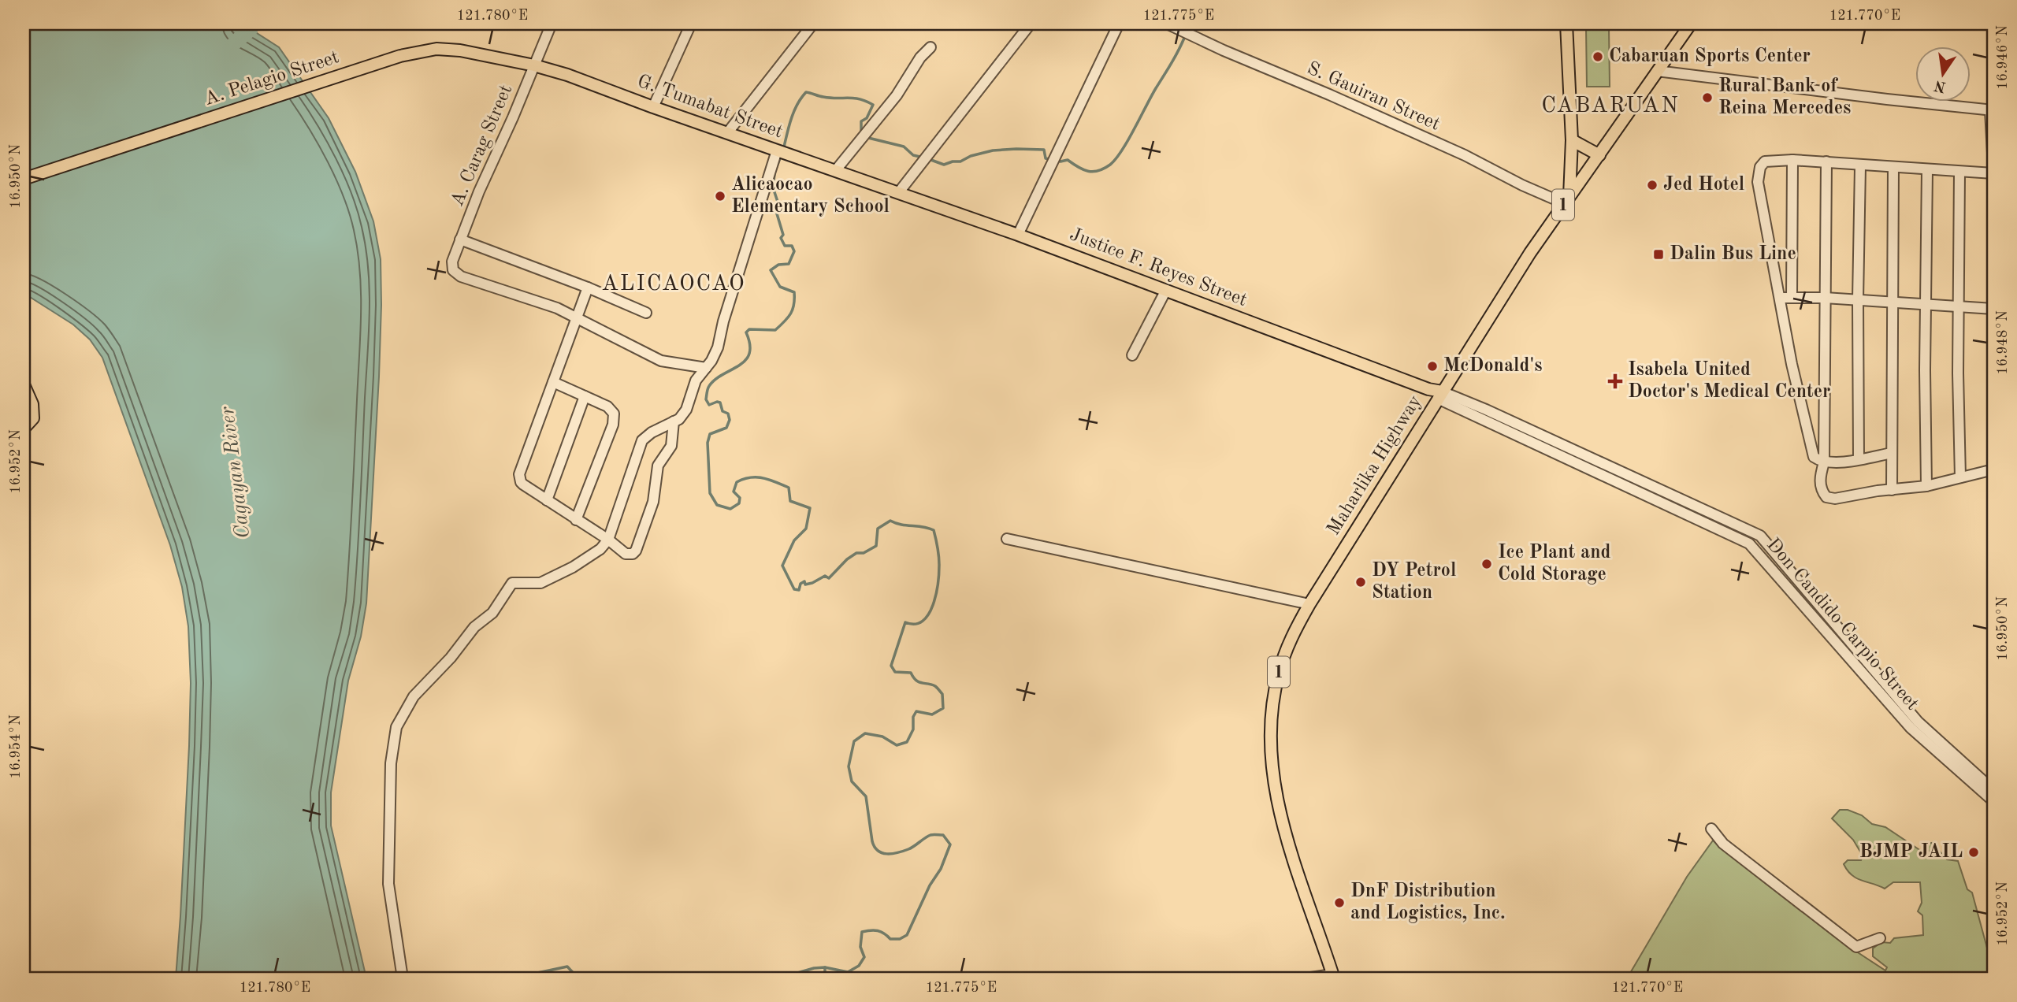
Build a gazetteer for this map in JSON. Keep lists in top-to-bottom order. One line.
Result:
{"streets":{"main road":["A. Pelagio Street","G. Tumabat Street","1","Justice F. Reyes Street","Maharlika Highway"],"street":["S. Gauiran Street","A. Carag Street","Don Candido Carpio Street"]},"crossings":[["A. Pelagio Street","G. Tumabat Street"],["A. Pelagio Street","A. Carag Street"],["S. Gauiran Street","Maharlika Highway"],["G. Tumabat Street","A. Carag Street"],["G. Tumabat Street","Justice F. Reyes Street"],["Justice F. Reyes Street","Maharlika Highway"],["Justice F. Reyes Street","Don Candido Carpio Street"],["Maharlika Highway","Don Candido Carpio Street"]],"districts":["CABARUAN","ALICAOCAO"],"water":["Cagayan River"],"places":{"other":["Cabaruan Sports Center","Rural Bank of Reina Mercedes","Jed Hotel","Alicaocao Elementary School","McDonald's","Ice Plant and Cold Storage","DY Petrol Station","BJMP JAIL","DnF Distribution and Logistics, Inc."],"transit":["Dalin Bus Line"],"health":["Isabela United Doctor's Medical Center"]},"north":"bottom","coordinates":["121.780°E","121.775°E","121.770°E","16.946°N","16.950°N","16.948°N","16.952°N","16.954°N"]}
